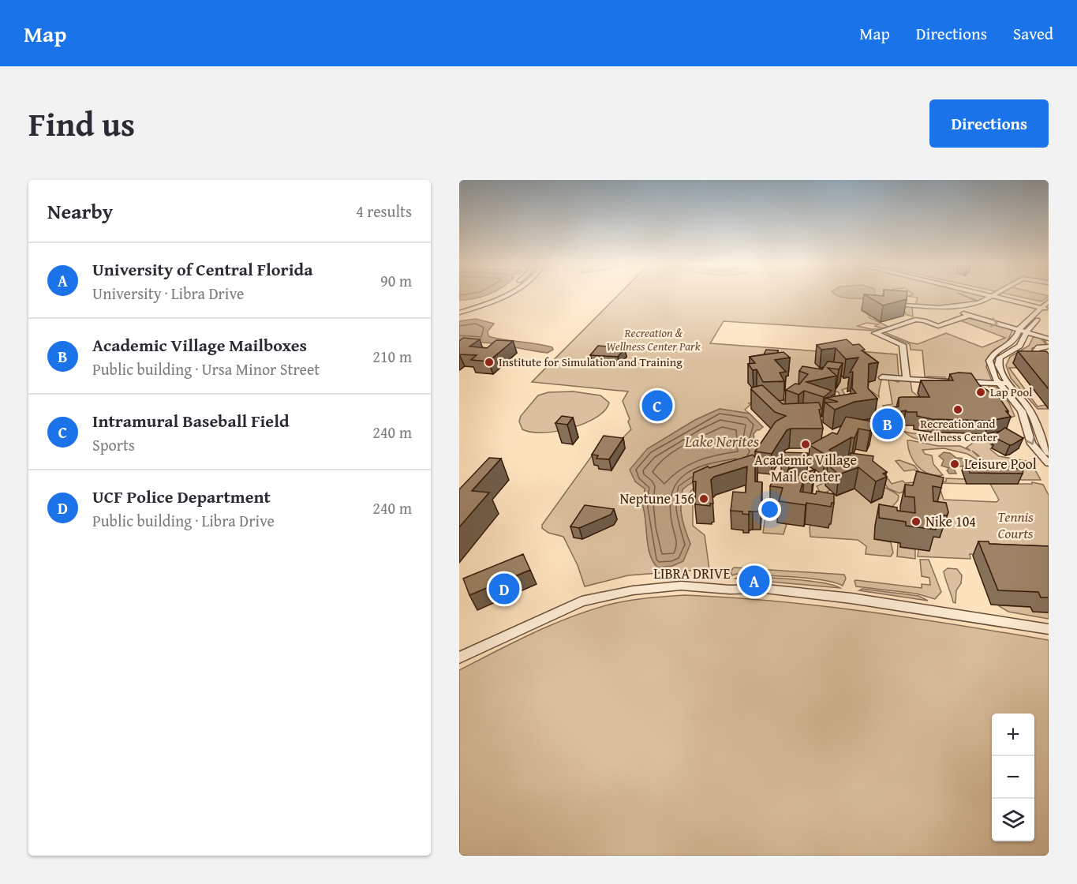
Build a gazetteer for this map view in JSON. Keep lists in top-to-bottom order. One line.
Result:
{"streets":{"street":["LIBRA DRIVE"]},"water":["Lake Nerites"],"parks":["Recreation & Wellness Center Park","Tennis Courts"],"places":["Institute for Simulation and Training","Lap Pool","Recreation and Wellness Center","Academic Village Mail Center","Leisure Pool","Neptune 156","Nike 104"],"page":{"header":"Map","nav":["Map","Directions","Saved"],"title":"Find us","buttons":"Directions","heading":["Nearby","4 results"],"list":[{"mark":"A","name":"University of Central Florida","note":"University · Libra Drive","value":"90 m"},{"mark":"B","name":"Academic Village Mailboxes","note":"Public building · Ursa Minor Street","value":"210 m"},{"mark":"C","name":"Intramural Baseball Field","note":"Sports","value":"240 m"},{"mark":"D","name":"UCF Police Department","note":"Public building · Libra Drive","value":"240 m"}],"pins":["C","B","A","D"],"map_buttons":["+","−"]}}
